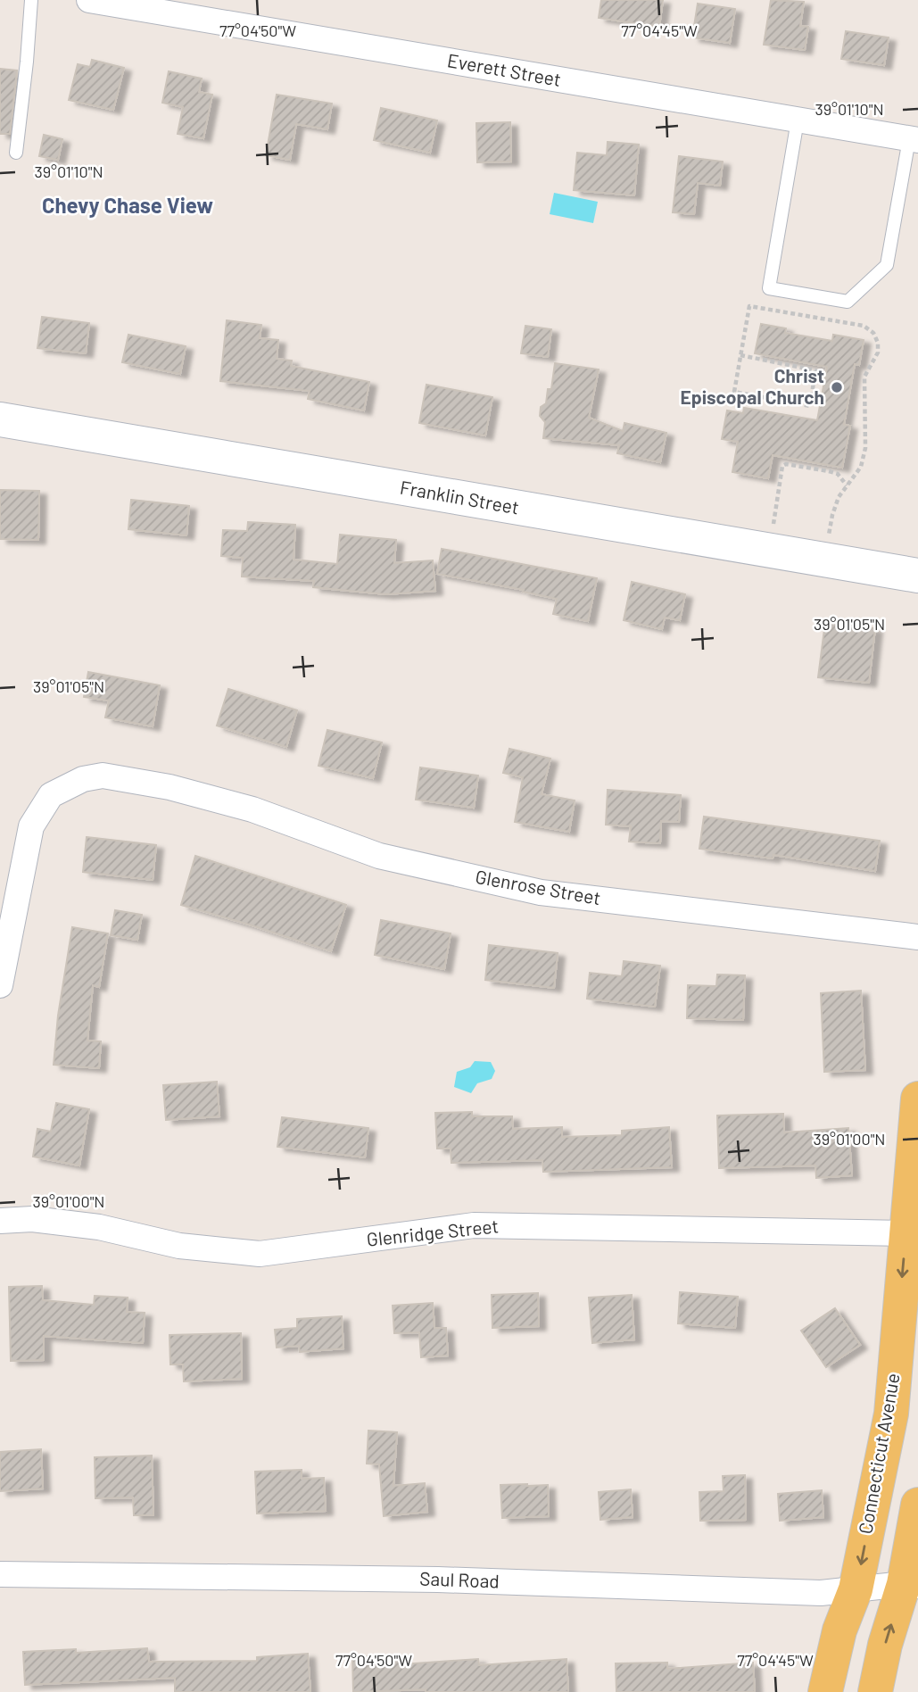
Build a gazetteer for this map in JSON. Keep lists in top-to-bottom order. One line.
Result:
{"streets":{"main road":["Connecticut Avenue"],"street":["Everett Street","Franklin Street","Glenrose Street","Glenridge Street","Saul Road"]},"crossings":[["Glenridge Street","Connecticut Avenue"],["Connecticut Avenue","Saul Road"]],"one_way":["Connecticut Avenue"],"districts":["Chevy Chase View"],"places":["Christ Episcopal Church"],"coordinates":["77°04'50\"W","77°04'45\"W","39°01'10\"N","39°01'05\"N","39°01'00\"N"]}
